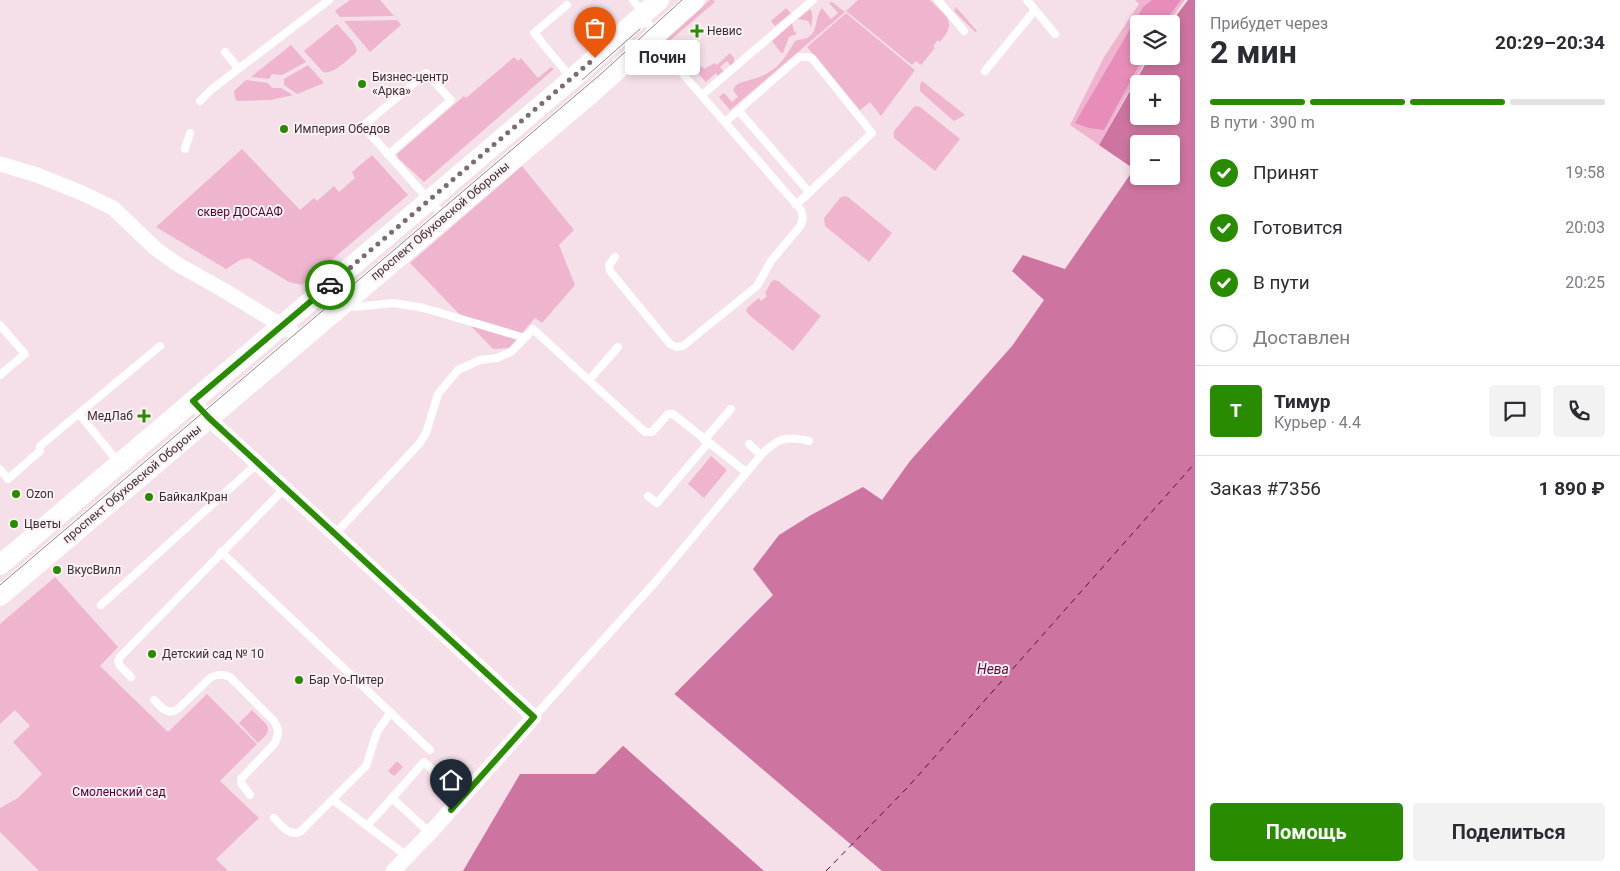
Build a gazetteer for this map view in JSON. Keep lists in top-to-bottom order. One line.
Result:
{"streets":{"main road":["проспект Обуховской Обороны"]},"water":["Нева"],"parks":["сквер ДОСААФ","Смоленский сад"],"places":{"health":["Невис","МедЛаб"],"other":["Почин","Бизнес-центр «Арка»","Империя Обедов","Ozon","БайкалКран","Цветы","ВкусВилл","Детский сад № 10","Бар Yo-Питер"]},"page":{"heading":["2 мин","Прибудет через","20:29–20:34"],"panel":["Тимур","Курьер · 4.4","Заказ #7356","1 890 ₽"],"map_buttons":["+","−"],"bubble":"Почин","bar":"В пути · 390 m","list":[["Принят","19:58"],["Готовится","20:03"],["В пути","20:25"],"Доставлен"],"round":"Т","buttons":["Помощь","Поделиться"]}}
